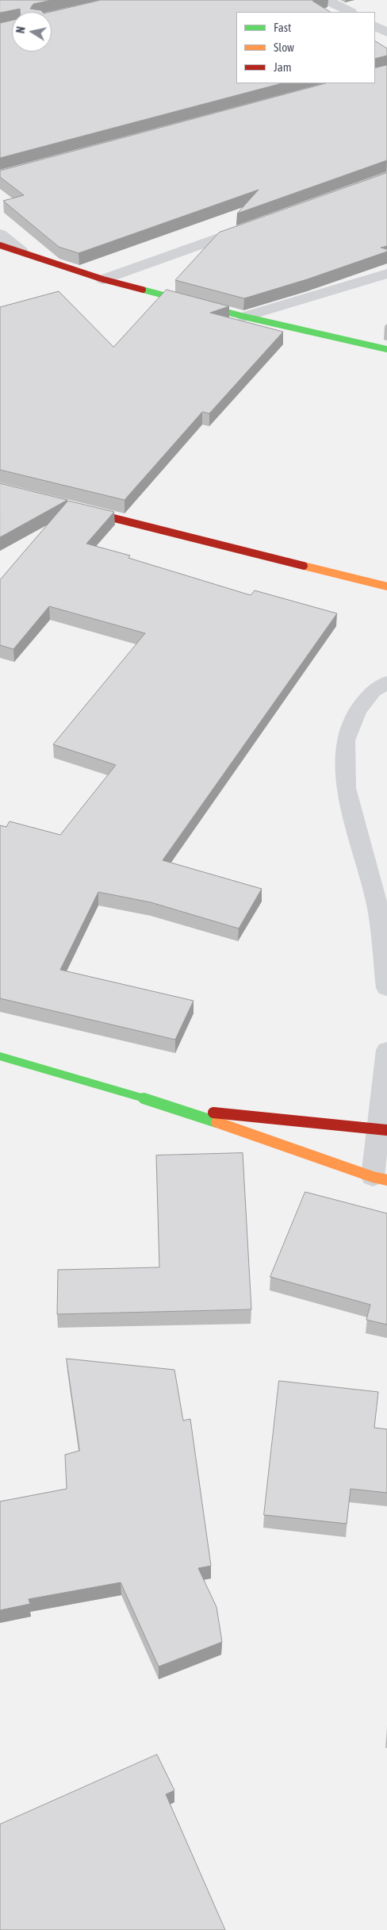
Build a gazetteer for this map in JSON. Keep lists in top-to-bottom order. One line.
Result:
{"legend":["Fast","Slow","Jam"],"north":"left"}
